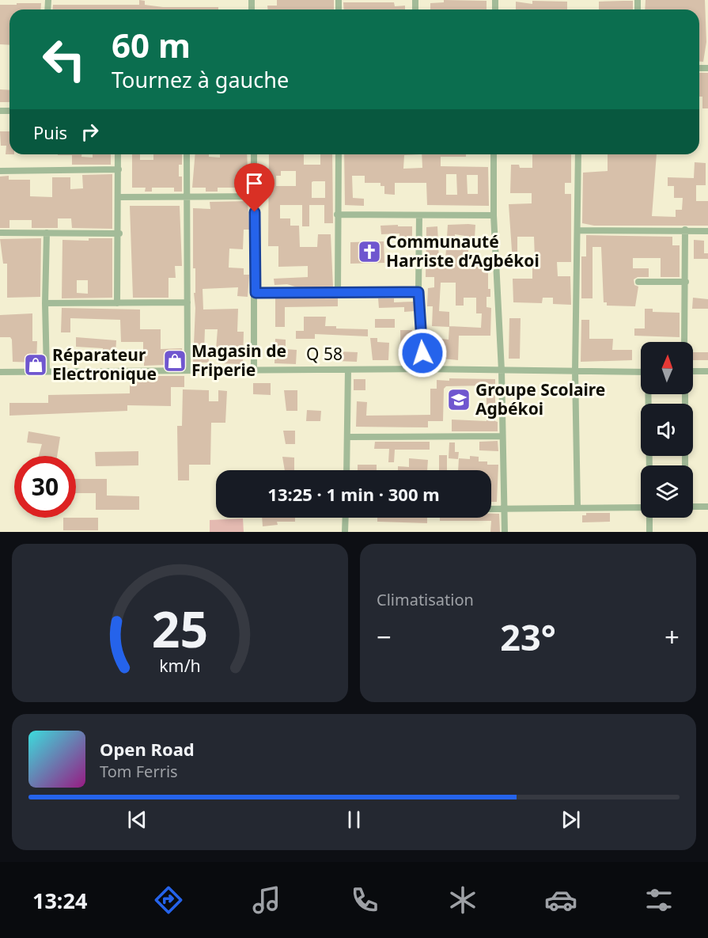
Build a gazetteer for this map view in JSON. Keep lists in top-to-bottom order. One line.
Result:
{"streets":{"street":["Q 58"]},"places":{"church":["Communauté Harriste d’Agbékoi"],"shop":["Magasin de Friperie","Réparateur Electronique"],"school or university":["Groupe Scolaire Agbékoi"]},"north":"top","page":{"turn":["60 m","Tournez à gauche"],"then":"Puis","limit":"30","trip":"13:25 · 1 min · 300 m","tile":"Climatisation","heat":["−","23°","+"],"song":["Open Road","Tom Ferris"],"tabs":"13:24","gauge":["25","km/h"]}}
